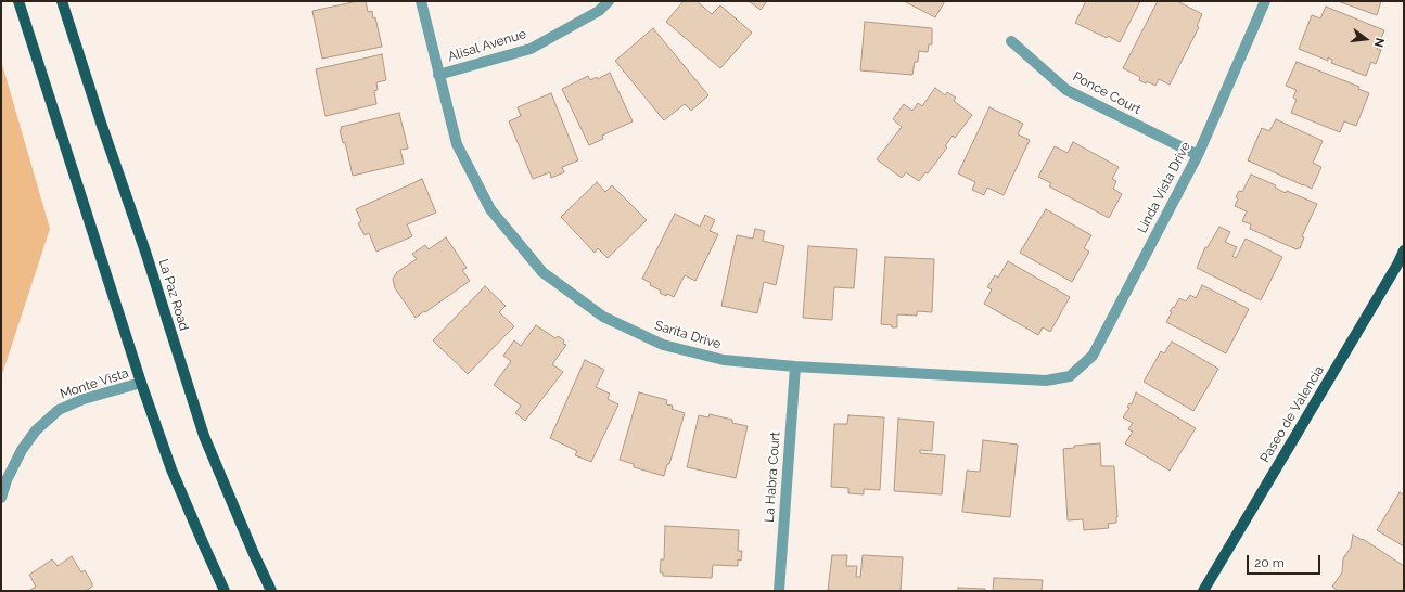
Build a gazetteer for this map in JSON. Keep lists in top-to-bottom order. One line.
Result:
{"streets":{"main road":["La Paz Road","Paseo de Valencia"],"street":["Alisal Avenue","Ponce Court","Linda Vista Drive","Sarita Drive","Monte Vista","La Habra Court"]},"crossings":[["Alisal Avenue","Sarita Drive"],["Ponce Court","Linda Vista Drive"],["Linda Vista Drive","Sarita Drive"],["Sarita Drive","La Habra Court"]],"scale_bar":"20 m","north":"right"}
